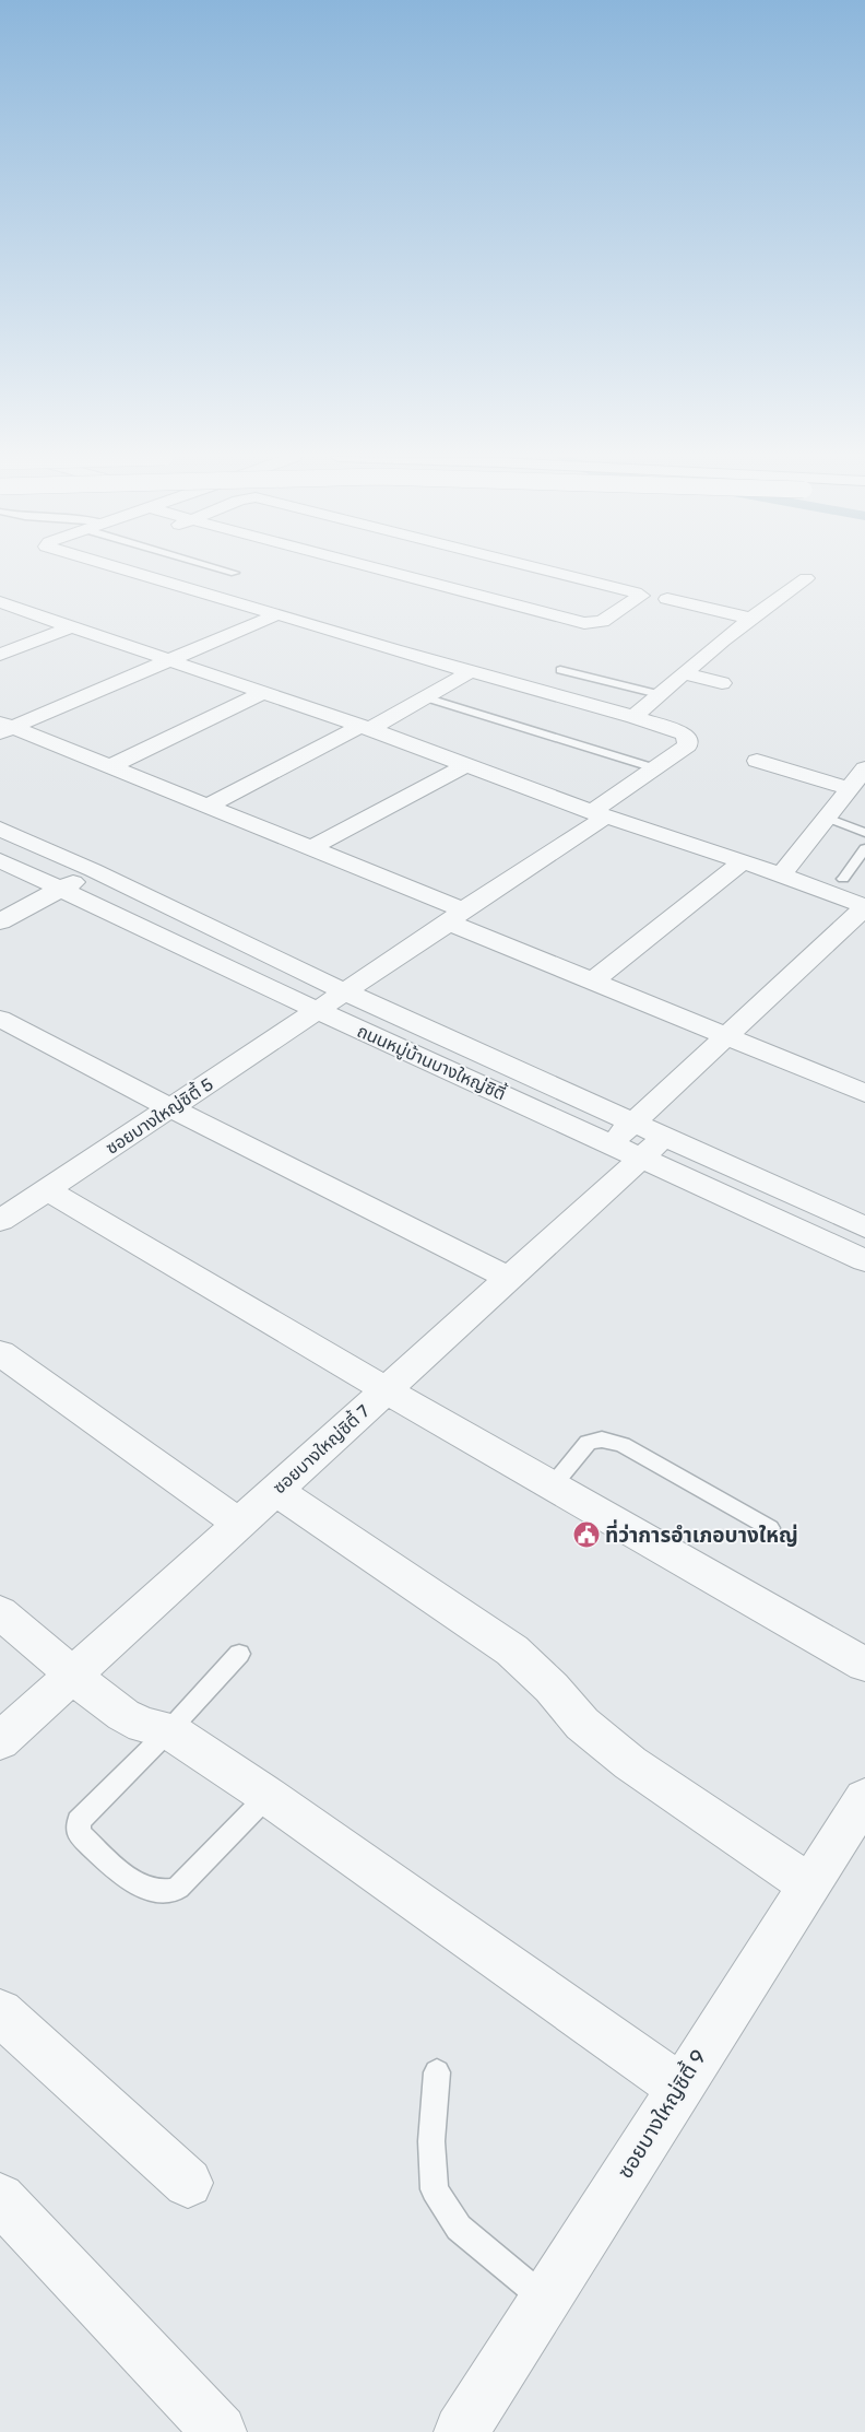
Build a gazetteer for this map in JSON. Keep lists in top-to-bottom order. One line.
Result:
{"streets":{"street":["ถนนหมู่บ้านบางใหญ่ซิตี้","ซอยบางใหญ่ซิตี้ 5","ซอยบางใหญ่ซิตี้ 7","ซอยบางใหญ่ซิตี้ 9"]},"crossings":[["ถนนหมู่บ้านบางใหญ่ซิตี้","ซอยบางใหญ่ซิตี้ 5"],["ถนนหมู่บ้านบางใหญ่ซิตี้","ซอยบางใหญ่ซิตี้ 7"]],"places":{"public building":["ที่ว่าการอำเภอบางใหญ่"]}}
